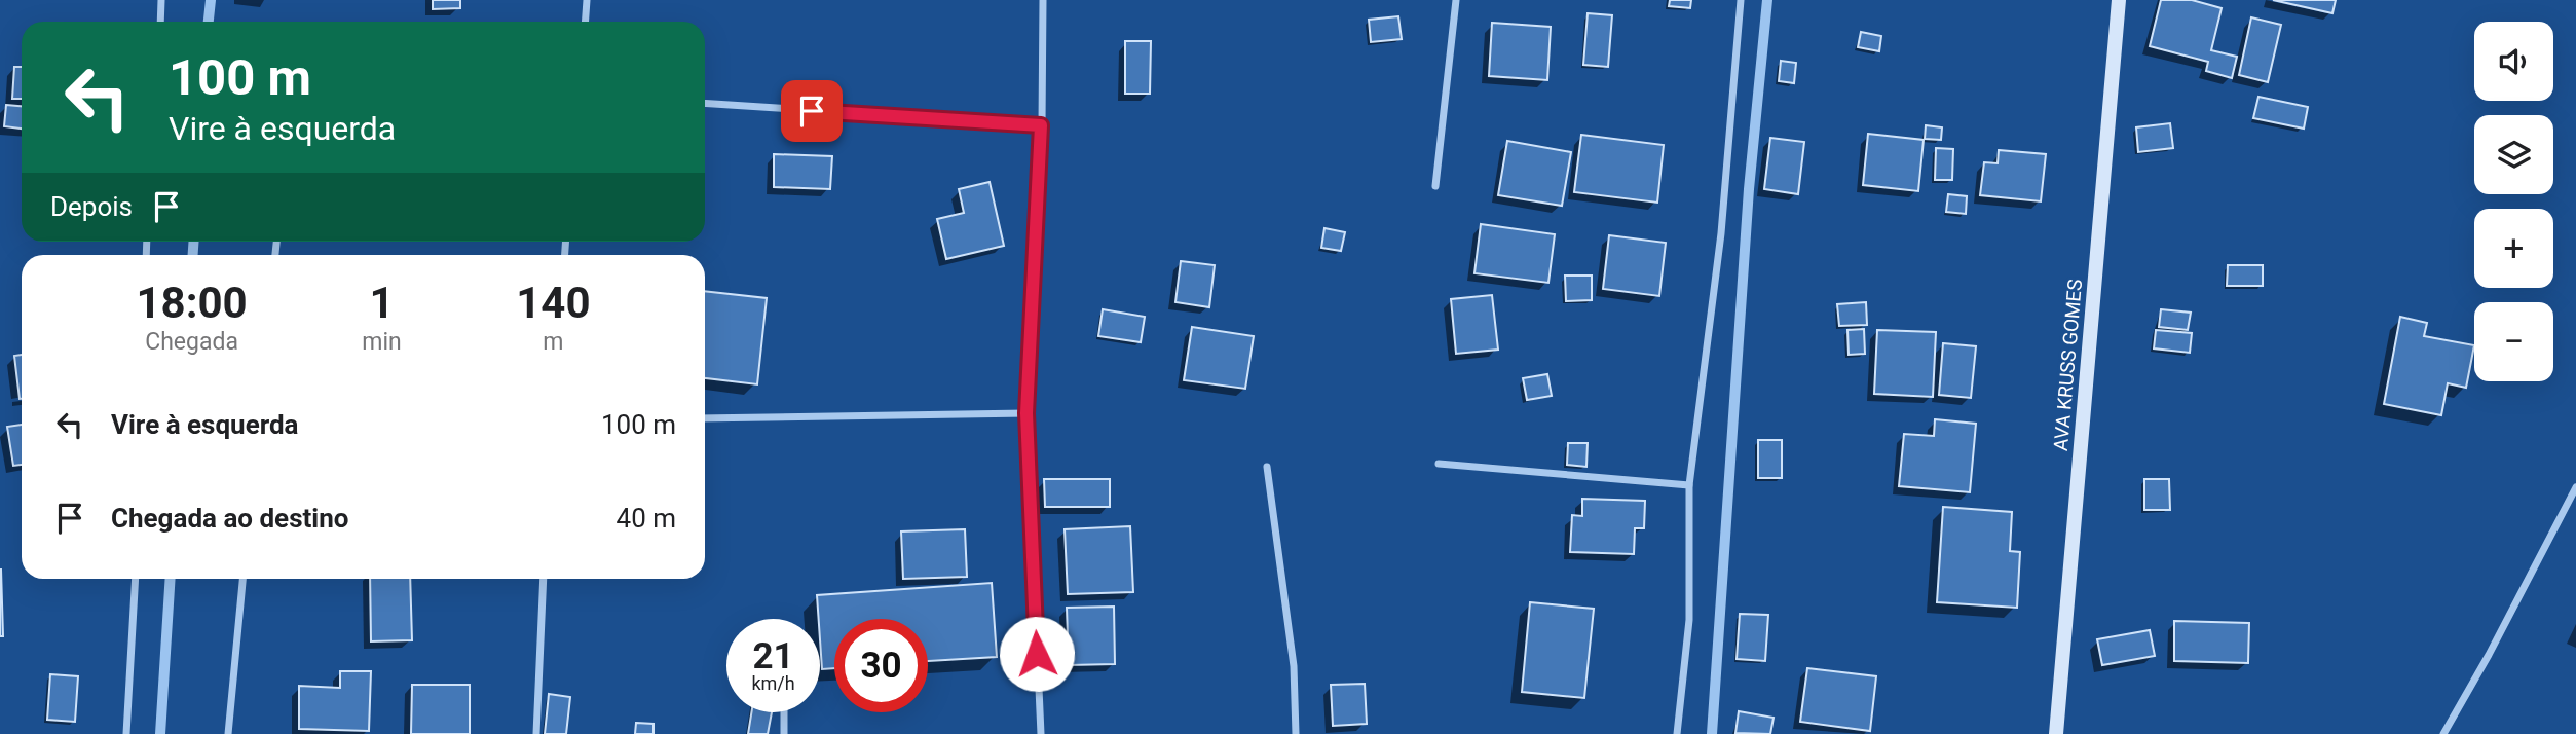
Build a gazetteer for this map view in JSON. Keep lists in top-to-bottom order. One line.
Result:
{"streets":{"street":["AVA KRUSS GOMES"]},"page":{"map_buttons":["+","−"],"turn":["100 m","Vire à esquerda"],"then":"Depois","eta":["18:00","Chegada","1","min","140","m"],"list":[{"name":"Vire à esquerda","value":"100 m"},{"name":"Chegada ao destino","value":"40 m"}],"speed":"21 km/h","limit":"30"}}
